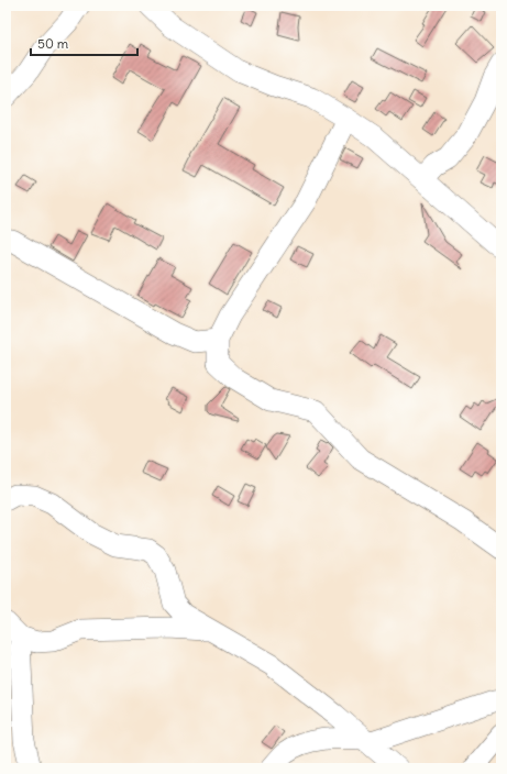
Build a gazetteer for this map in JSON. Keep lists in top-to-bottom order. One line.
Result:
{"scale_bar":"50 m"}
